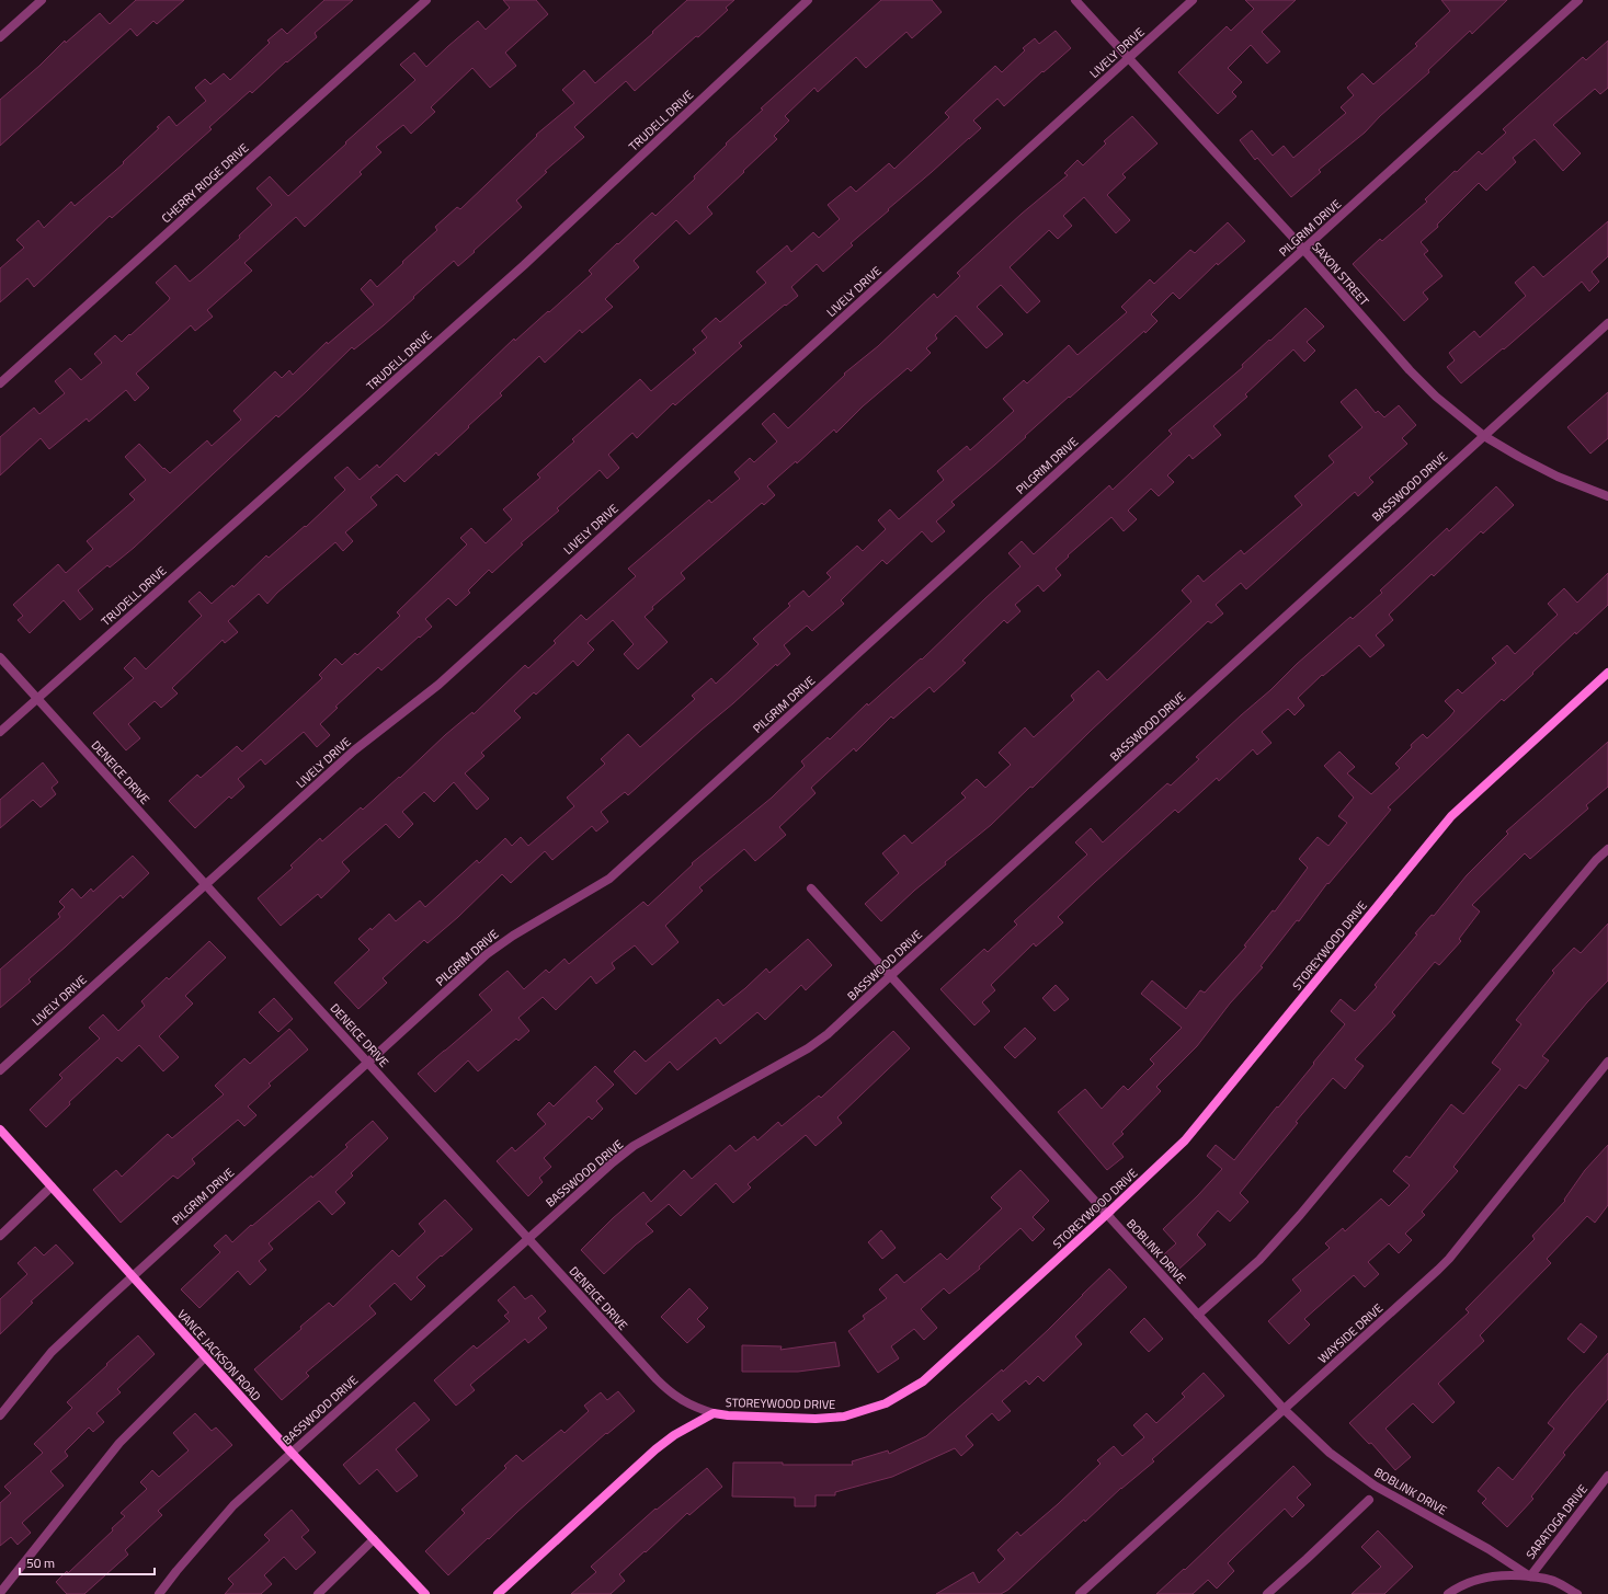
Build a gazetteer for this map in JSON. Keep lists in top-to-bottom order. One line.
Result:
{"streets":{"street":["LIVELY DRIVE","TRUDELL DRIVE","CHERRY RIDGE DRIVE","PILGRIM DRIVE","SAXON STREET","BASSWOOD DRIVE","DENEICE DRIVE","STOREYWOOD DRIVE","BOBLINK DRIVE","WAYSIDE DRIVE","VANCE JACKSON ROAD","SARATOGA DRIVE"]},"crossings":[["LIVELY DRIVE","SAXON STREET"],["LIVELY DRIVE","DENEICE DRIVE"],["TRUDELL DRIVE","DENEICE DRIVE"],["PILGRIM DRIVE","SAXON STREET"],["PILGRIM DRIVE","DENEICE DRIVE"],["PILGRIM DRIVE","VANCE JACKSON ROAD"],["SAXON STREET","BASSWOOD DRIVE"],["BASSWOOD DRIVE","DENEICE DRIVE"],["BASSWOOD DRIVE","BOBLINK DRIVE"],["BASSWOOD DRIVE","VANCE JACKSON ROAD"],["DENEICE DRIVE","STOREYWOOD DRIVE"],["STOREYWOOD DRIVE","BOBLINK DRIVE"],["BOBLINK DRIVE","WAYSIDE DRIVE"],["BOBLINK DRIVE","SARATOGA DRIVE"]],"scale_bar":"50 m"}
